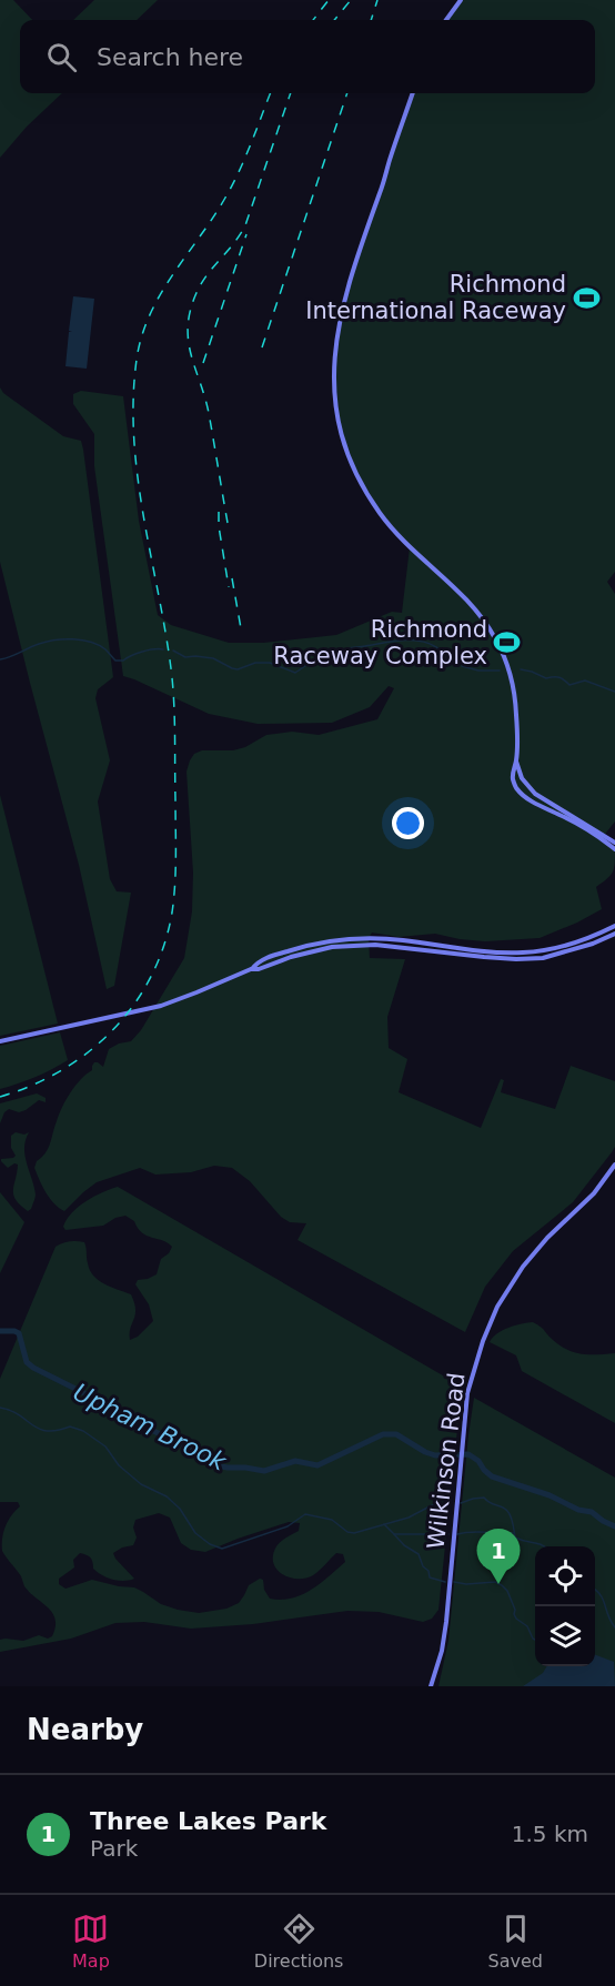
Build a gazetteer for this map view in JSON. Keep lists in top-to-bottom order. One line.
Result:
{"streets":{"main road":["Wilkinson Road"]},"water":["Upham Brook"],"places":{"sports":["Richmond International Raceway","Richmond Raceway Complex"]},"page":{"search":"Search here","pins":"1","heading":"Nearby","list":[{"mark":"1","name":"Three Lakes Park","note":"Park","value":"1.5 km"}],"nav":["Map","Directions","Saved"]}}
